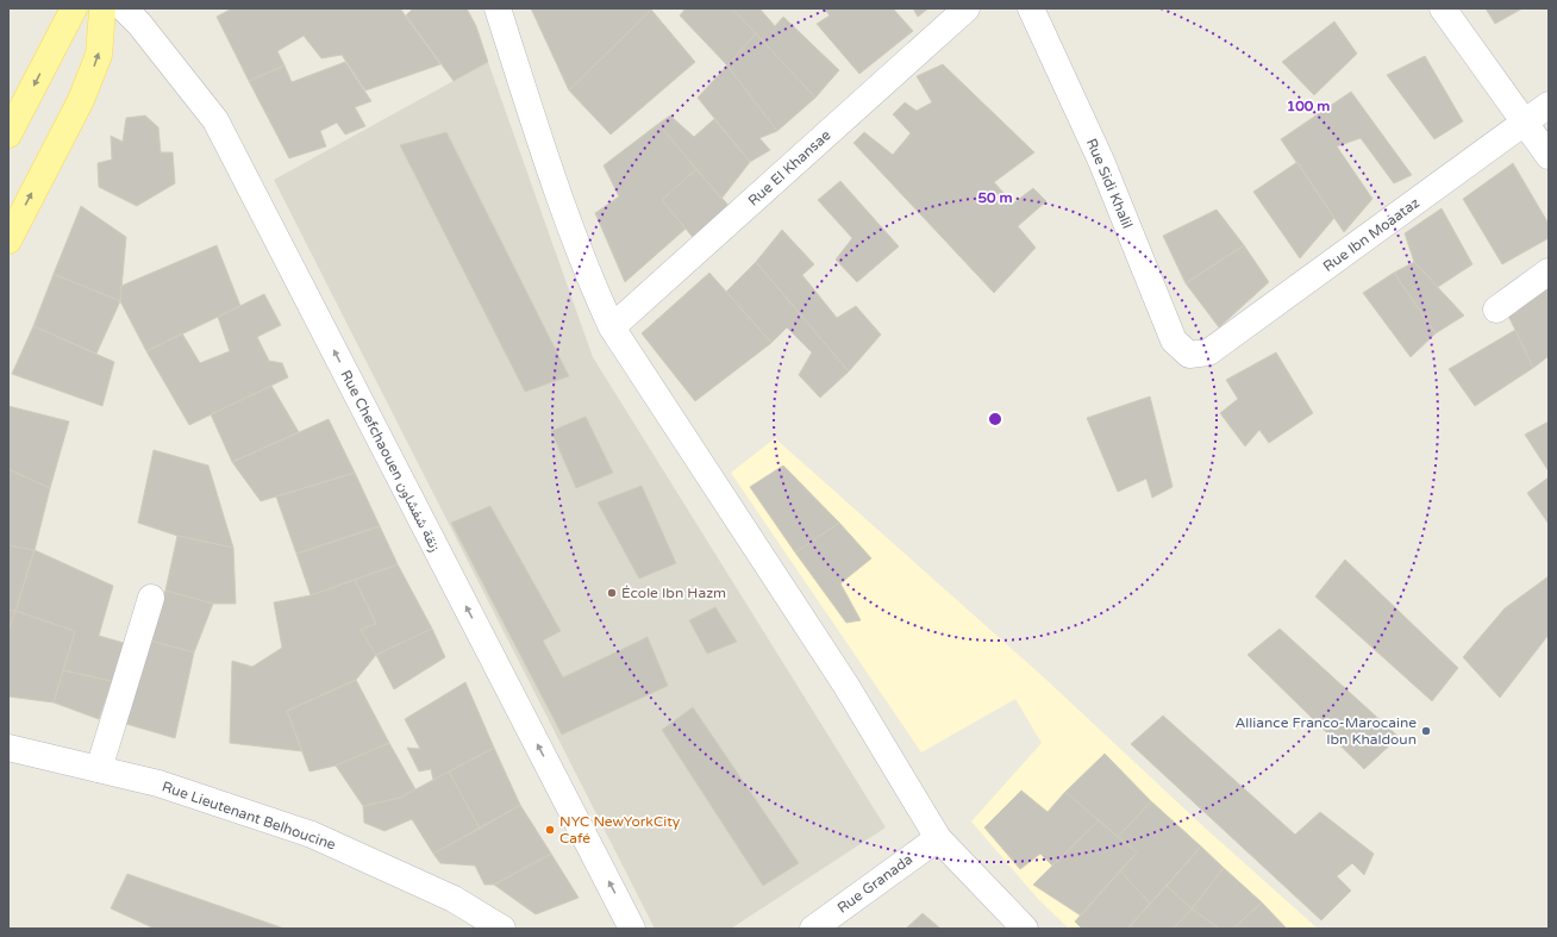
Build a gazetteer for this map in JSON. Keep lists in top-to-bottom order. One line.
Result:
{"streets":{"street":["Rue El Khansae","Rue Sidi Khalil","Rue Ibn Moaataz","Rue Chefchaouen زنقة شفشاون","Rue Lieutenant Belhoucine","Rue Granada"]},"crossings":[["Rue Sidi Khalil","Rue Ibn Moaataz"]],"one_way":["Rue Chefchaouen زنقة شفشاون"],"places":["École Ibn Hazm","Alliance Franco-Marocaine Ibn Khaldoun","NYC NewYorkCity Café"],"rings":["100 m","50 m"]}
